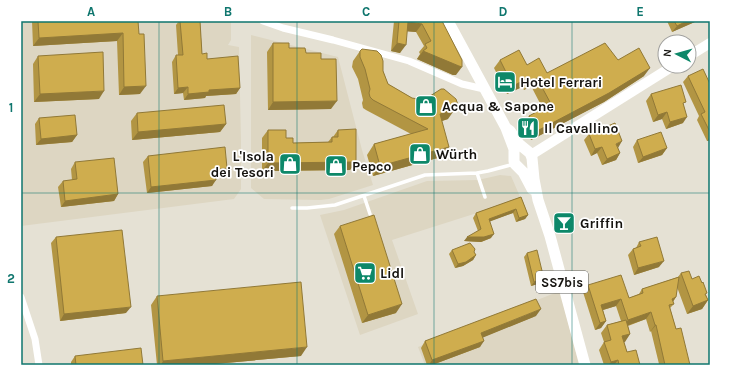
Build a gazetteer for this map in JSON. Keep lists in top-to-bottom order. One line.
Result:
{"streets":{"main road":["SS7bis"]},"places":{"hotel":["Hotel Ferrari"],"shop":["Acqua & Sapone","Würth","L'Isola dei Tesori","Pepco"],"restaurant":["Il Cavallino"],"bar":["Griffin"],"supermarket":["Lidl"]},"north":"left","grid":{"columns":["A","B","C","D","E"],"rows":["1","2"]}}
